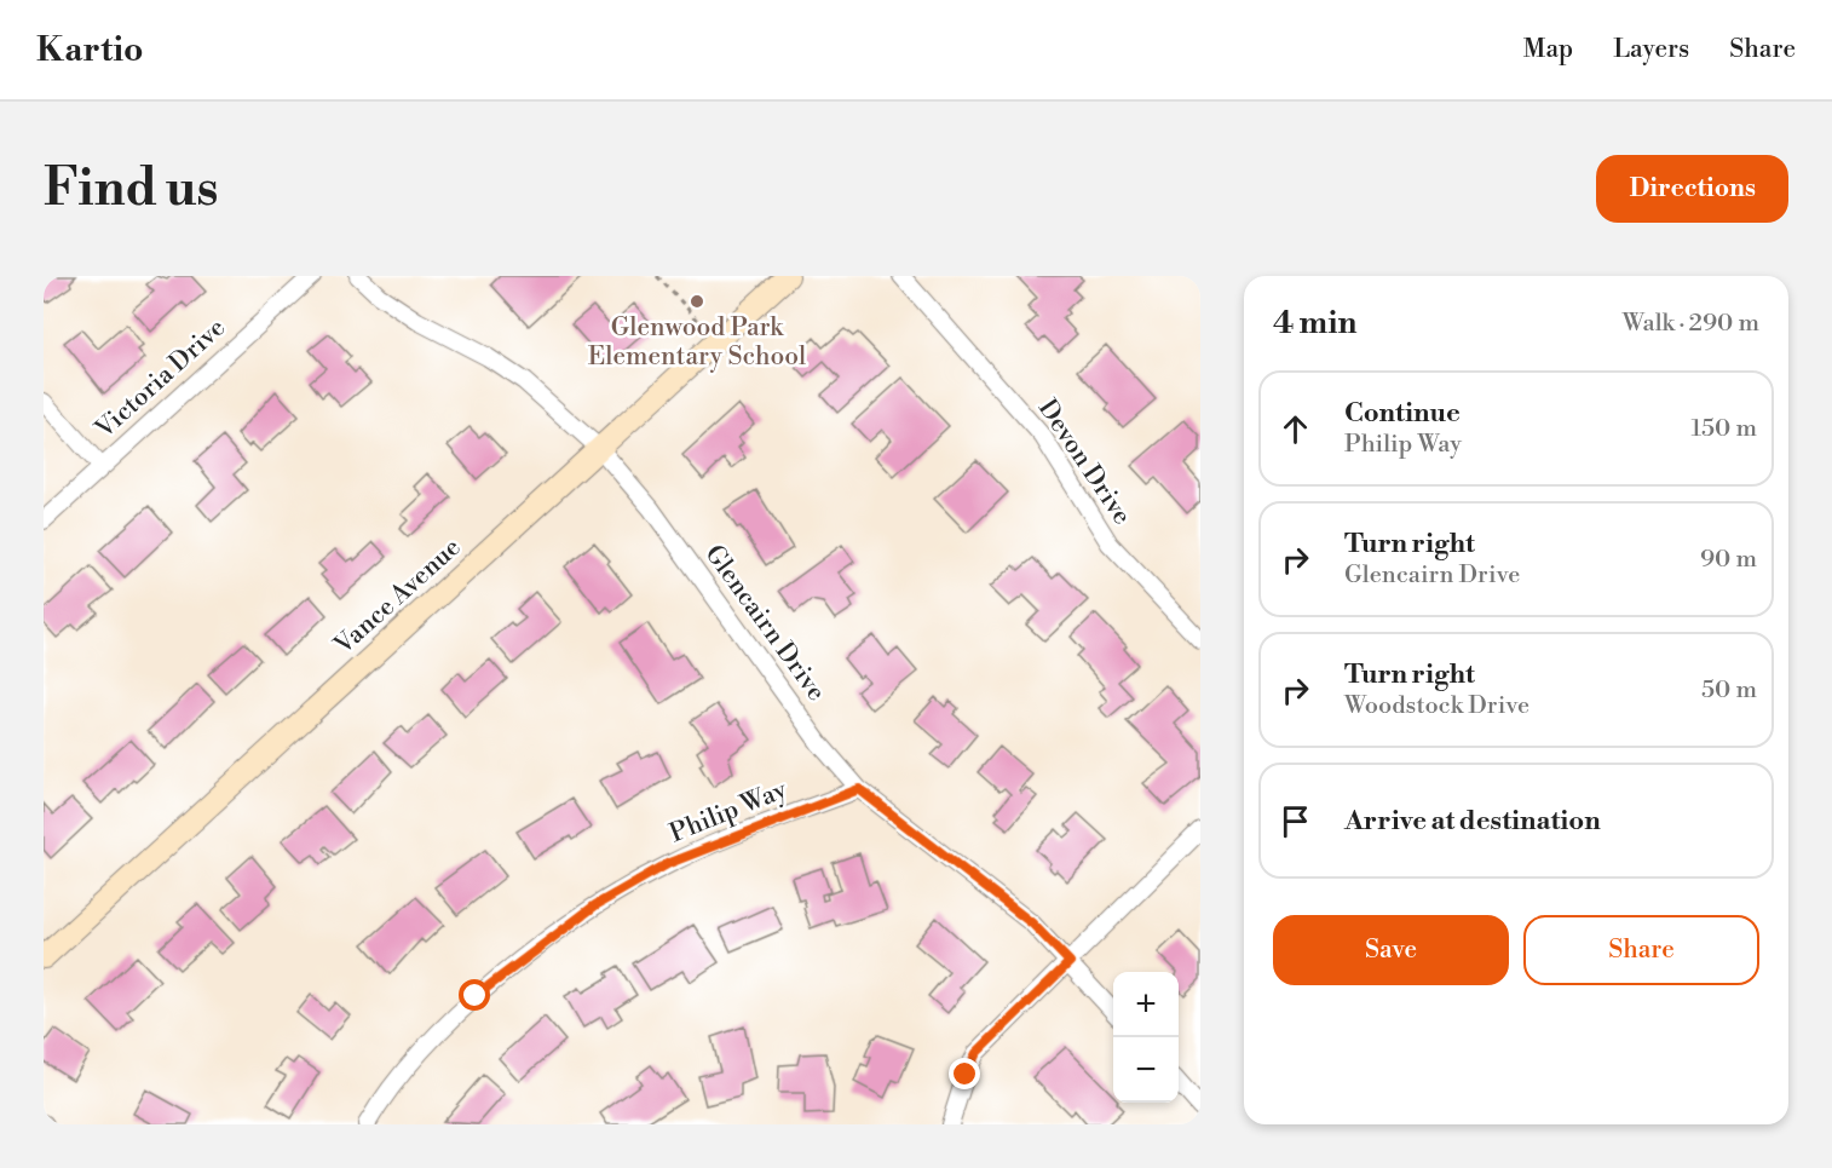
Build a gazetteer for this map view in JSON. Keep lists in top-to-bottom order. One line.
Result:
{"streets":{"street":["Victoria Drive","Devon Drive","Vance Avenue","Glencairn Drive","Philip Way"]},"crossings":[["Vance Avenue","Glencairn Drive"],["Glencairn Drive","Philip Way"]],"places":["Glenwood Park Elementary School"],"page":{"header":"Kartio","nav":["Map","Layers","Share"],"buttons":["Directions",["Save","Share"]],"title":"Find us","heading":["4 min","Walk · 290 m"],"list":[["Continue","Philip Way","150 m"],["Turn right","Glencairn Drive","90 m"],["Turn right","Woodstock Drive","50 m"],"Arrive at destination"],"map_buttons":["+","−"]}}
